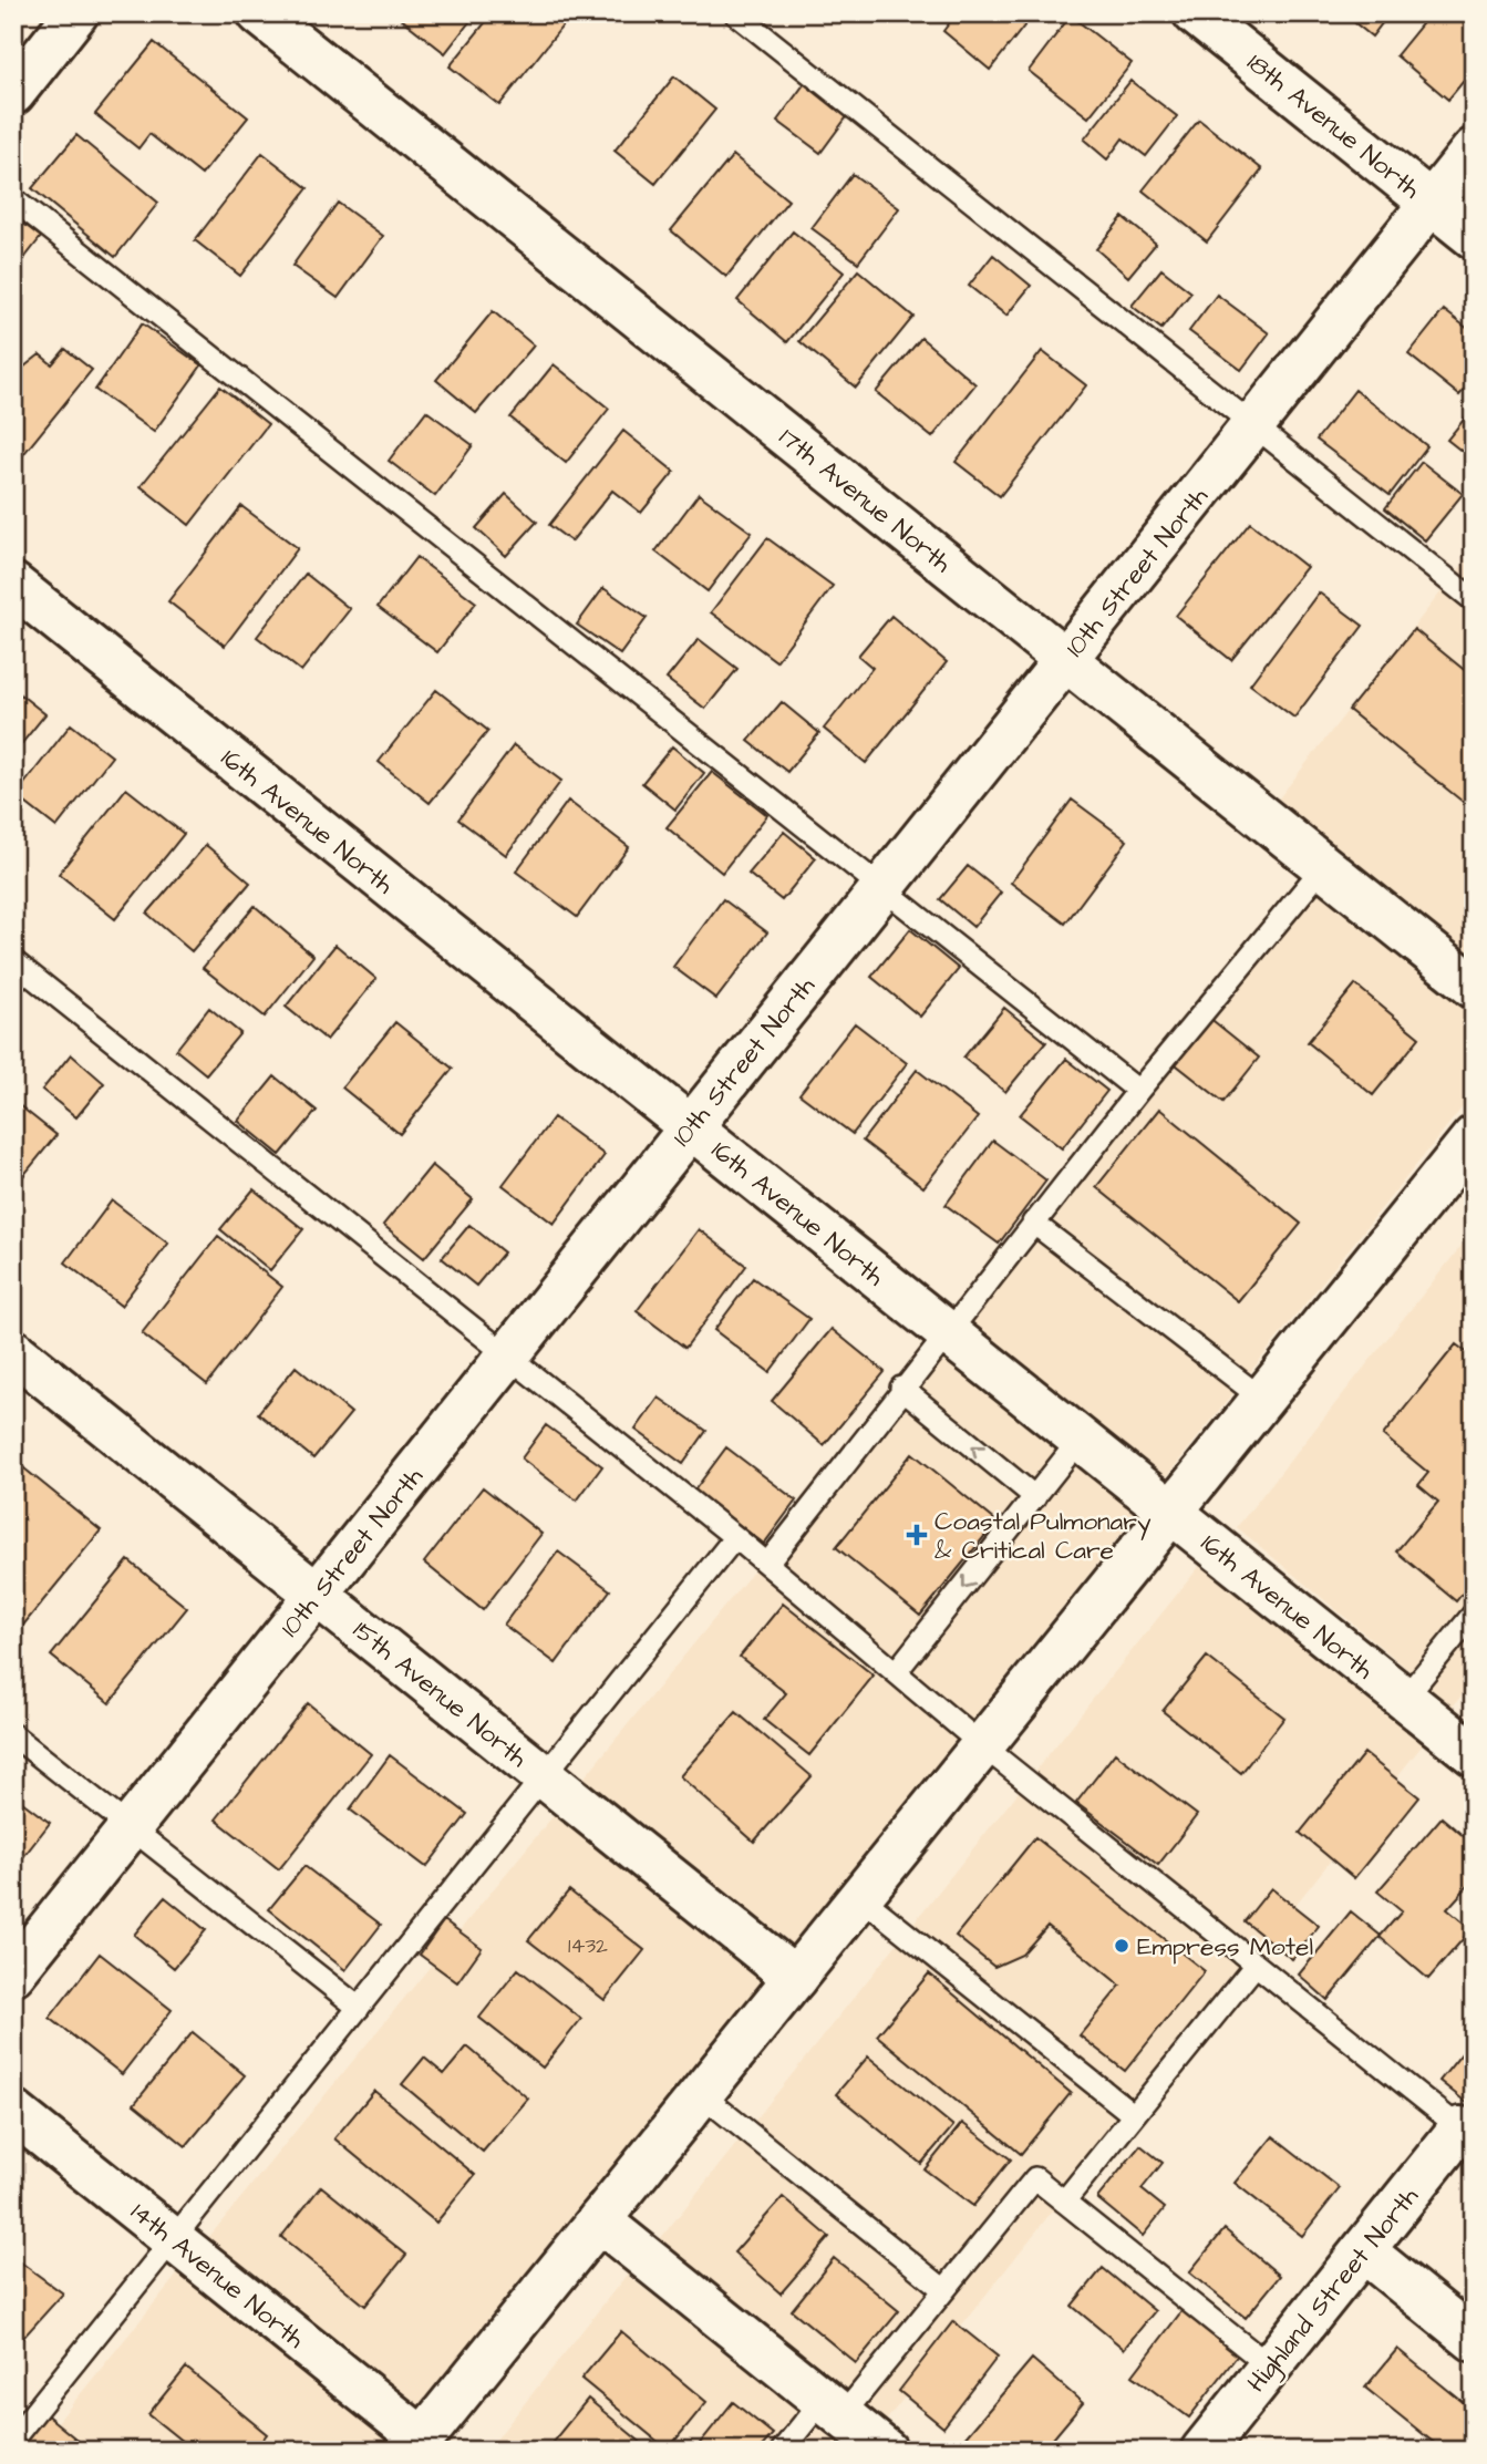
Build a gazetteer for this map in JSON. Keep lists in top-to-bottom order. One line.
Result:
{"streets":{"street":["18th Avenue North","17th Avenue North","10th Street North","16th Avenue North","15th Avenue North","14th Avenue North","Highland Street North"]},"crossings":[["18th Avenue North","10th Street North"],["17th Avenue North","10th Street North"],["10th Street North","16th Avenue North"],["10th Street North","15th Avenue North"]],"places":{"health":["Coastal Pulmonary & Critical Care"],"other":["Empress Motel"]},"house_numbers":["1432"]}
